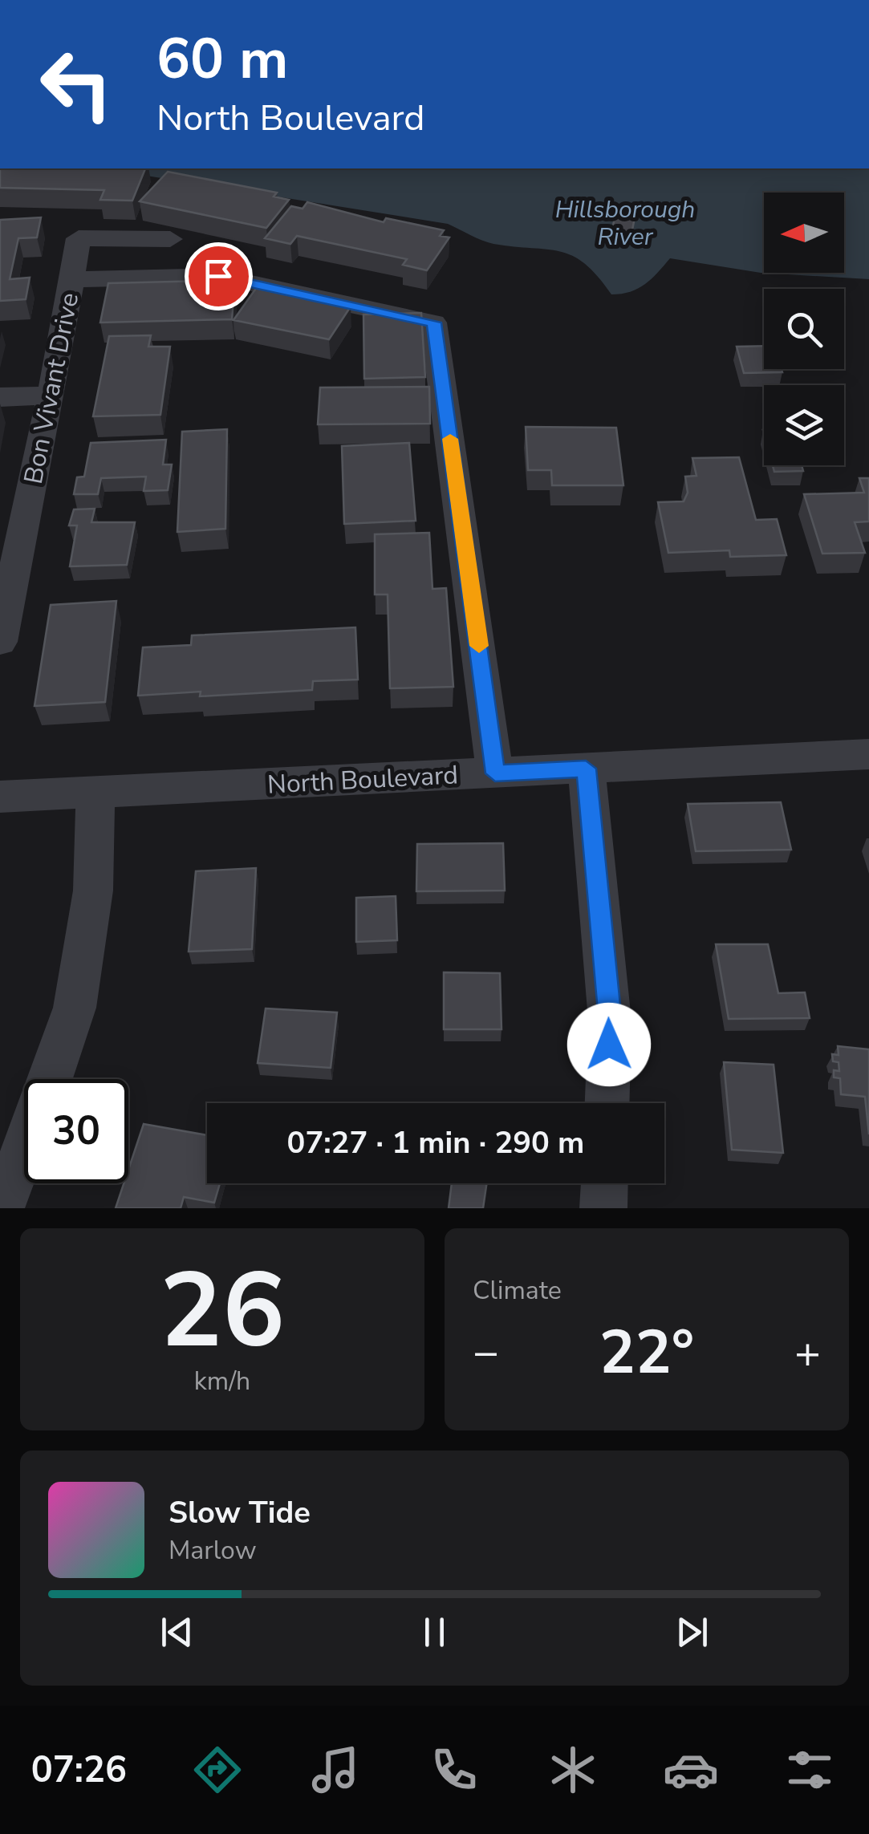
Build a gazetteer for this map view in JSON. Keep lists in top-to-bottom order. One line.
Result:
{"streets":{"street":["Bon Vivant Drive","North Boulevard"]},"crossings":[["Bon Vivant Drive","North Boulevard"]],"water":["Hillsborough River"],"north":"left","page":{"turn":["60 m","North Boulevard"],"limit":"30","trip":"07:27 · 1 min · 290 m","tile":[["26","km/h"],"Climate"],"heat":["−","22°","+"],"song":["Slow Tide","Marlow"],"tabs":"07:26"}}
